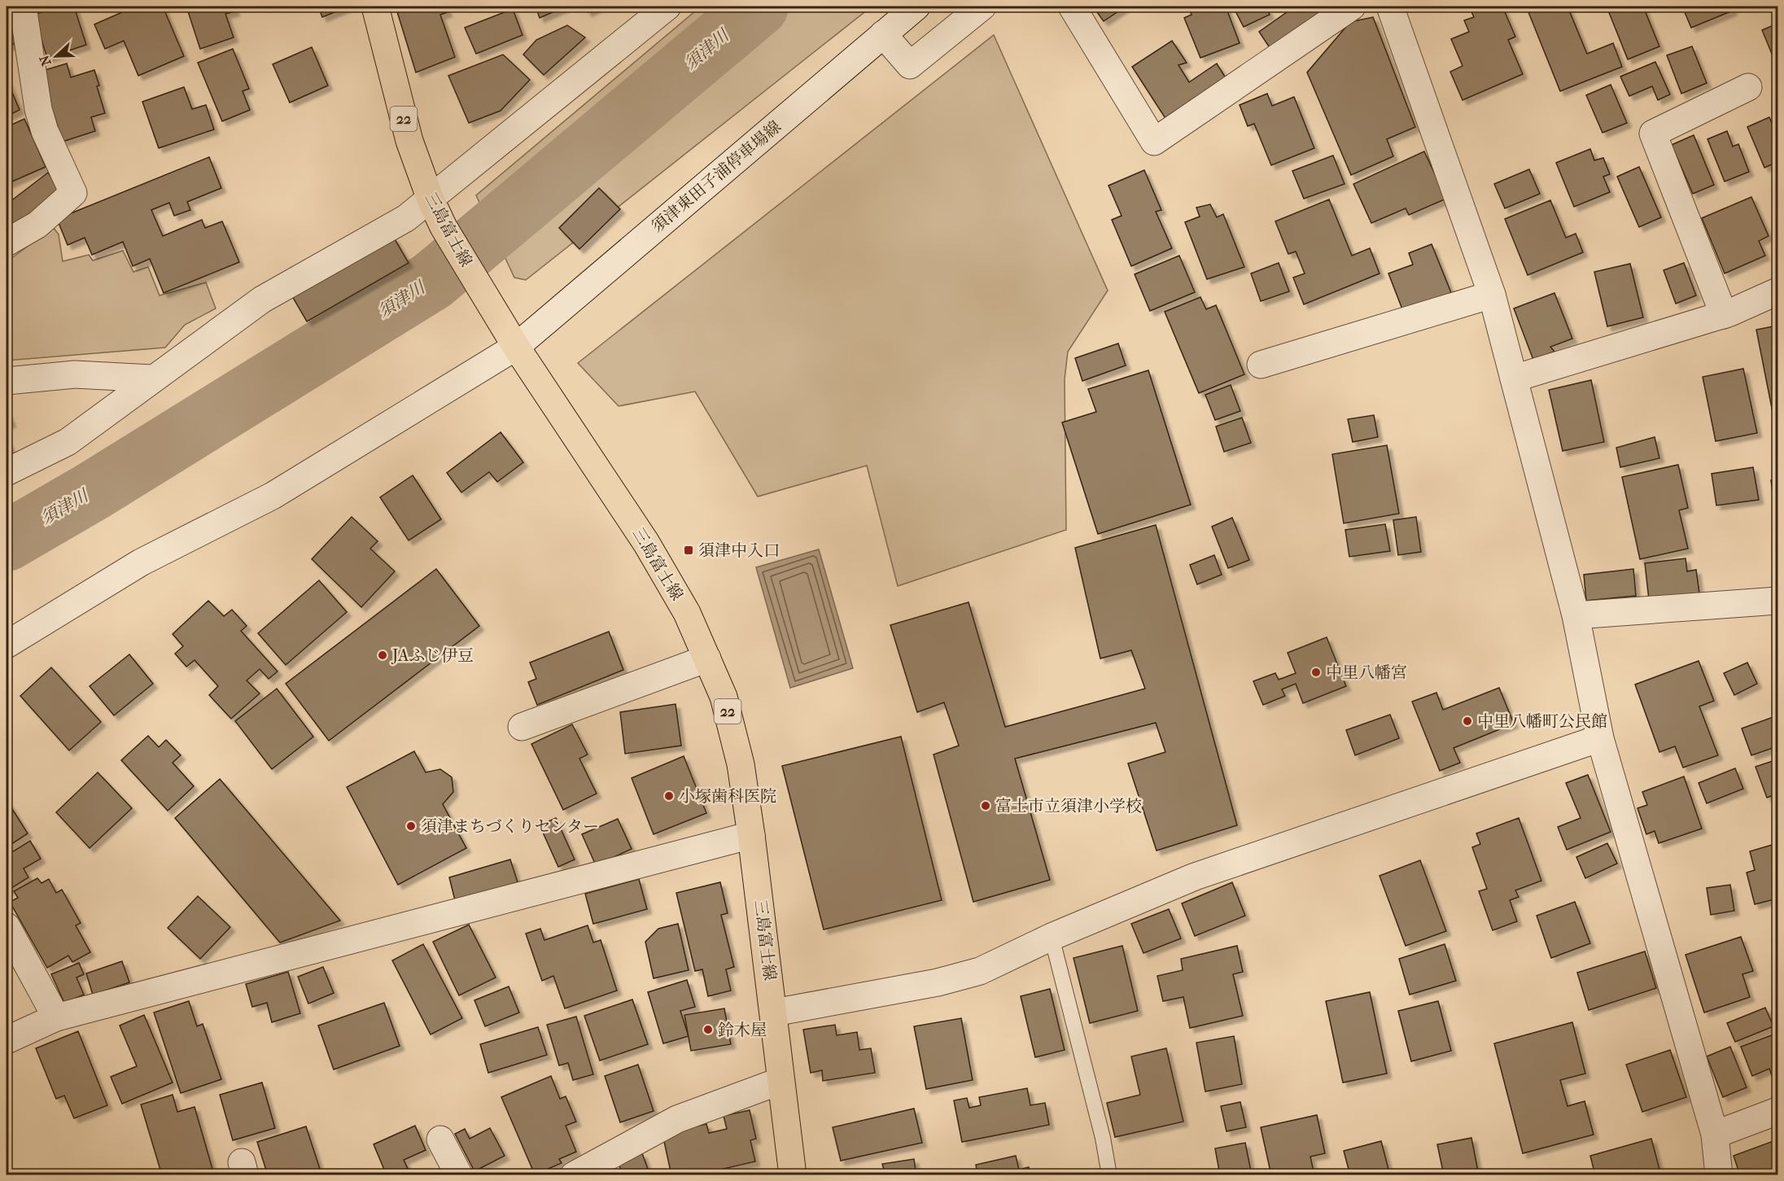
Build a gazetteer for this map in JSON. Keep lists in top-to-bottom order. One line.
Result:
{"streets":{"main road":["22","三島富士線"],"street":["須津東田子浦停車場線"]},"crossings":[["須津東田子浦停車場線","三島富士線"]],"water":["須津川"],"places":{"transit":["須津中入口"],"other":["JAふじ伊豆","中里八幡宮","中里八幡町公民館","小塚歯科医院","富士市立須津小学校","須津まちづくりセンター","鈴木屋"]},"north":"left"}
